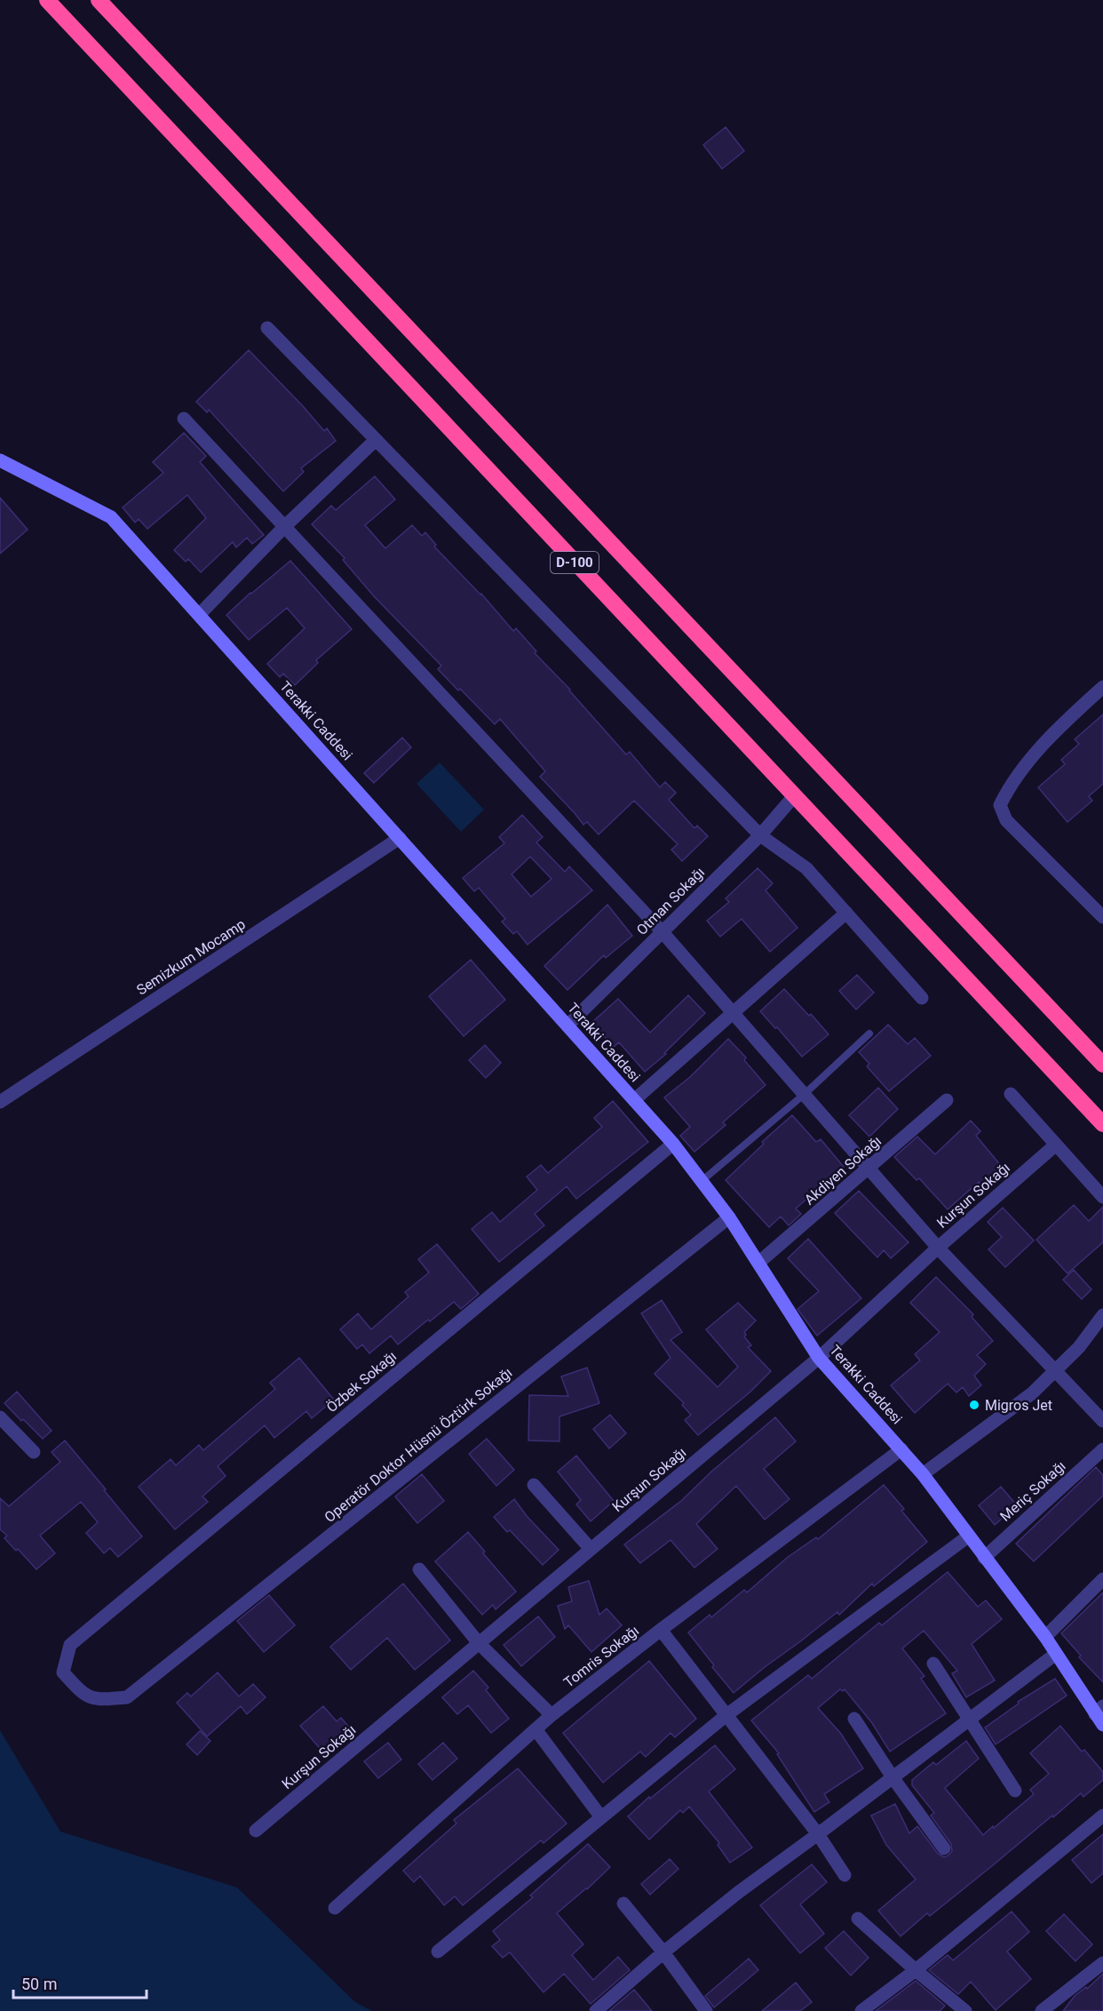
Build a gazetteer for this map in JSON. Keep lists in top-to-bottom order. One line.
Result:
{"streets":{"highway":["D-100"],"street":["Terakki Caddesi","Otman Sokağı","Semizkum Mocamp","Akdiyen Sokağı","Kurşun Sokağı","Özbek Sokağı","Operatör Doktor Hüsnü Öztürk Sokağı","Meriç Sokağı","Tomris Sokağı"]},"crossings":[["D-100","Otman Sokağı"],["Terakki Caddesi","Otman Sokağı"],["Terakki Caddesi","Semizkum Mocamp"],["Terakki Caddesi","Akdiyen Sokağı"],["Terakki Caddesi","Kurşun Sokağı"],["Terakki Caddesi","Özbek Sokağı"],["Terakki Caddesi","Operatör Doktor Hüsnü Öztürk Sokağı"],["Terakki Caddesi","Meriç Sokağı"],["Terakki Caddesi","Tomris Sokağı"],["Özbek Sokağı","Operatör Doktor Hüsnü Öztürk Sokağı"]],"places":["Migros Jet"],"scale_bar":"50 m"}
